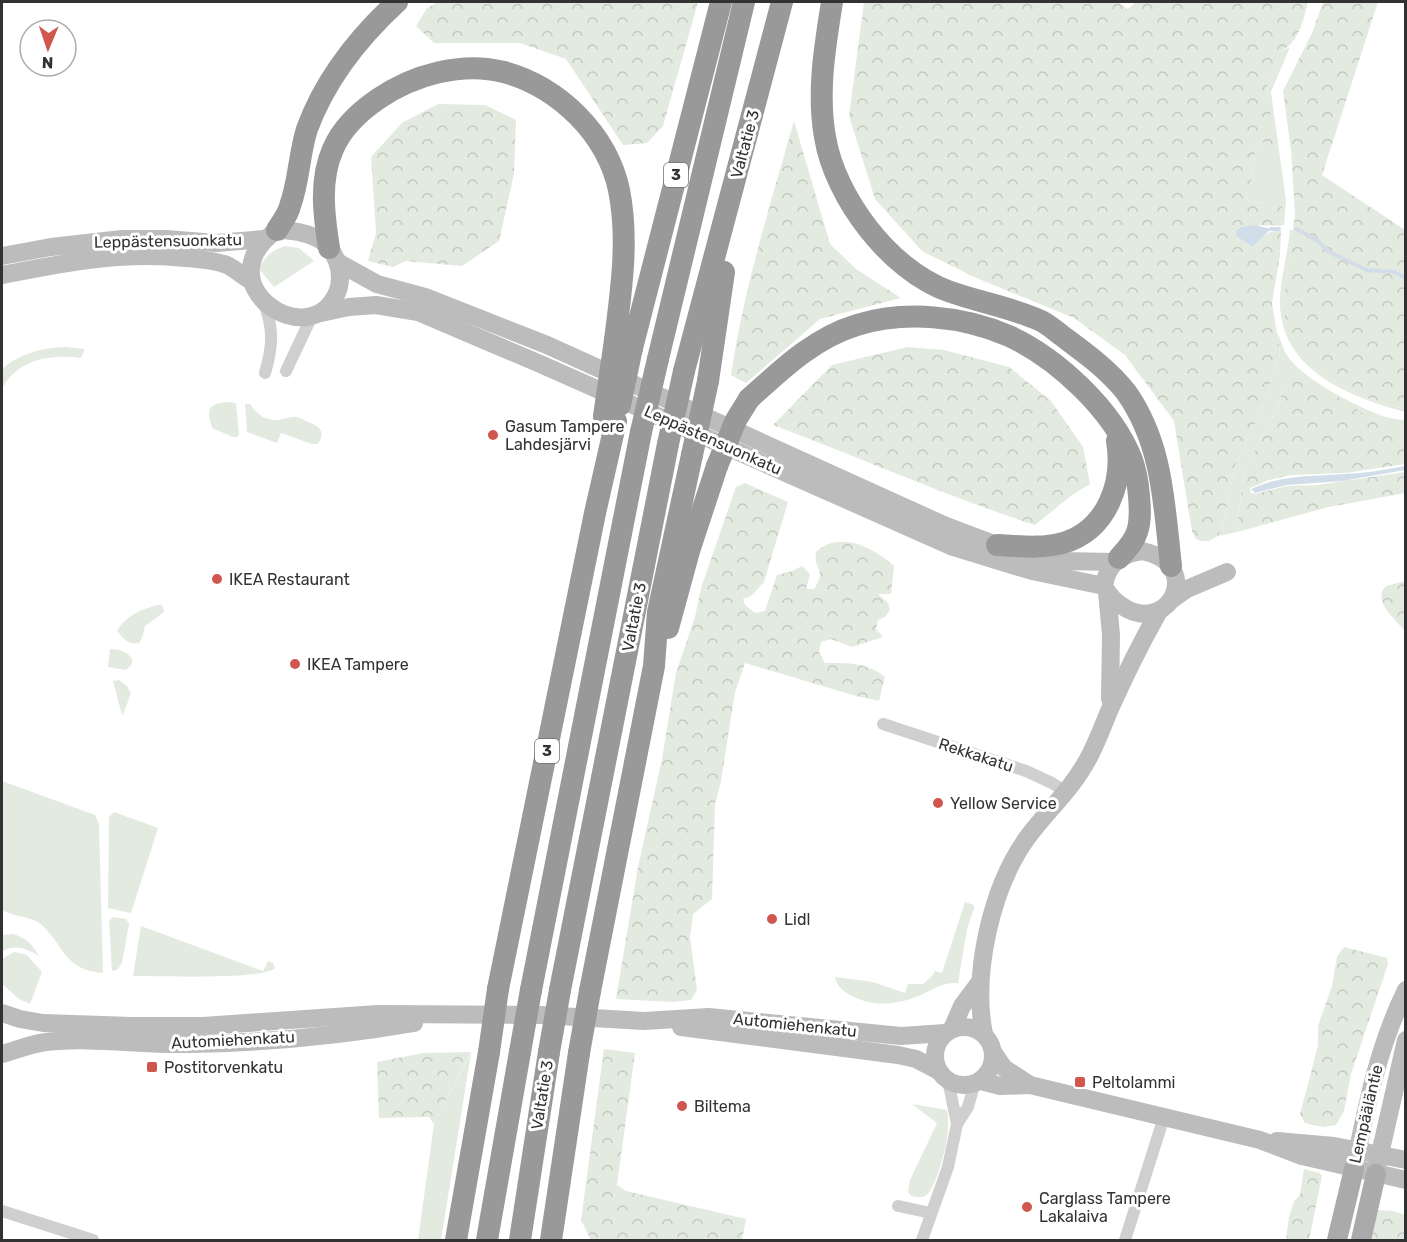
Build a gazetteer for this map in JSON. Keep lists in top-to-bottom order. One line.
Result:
{"streets":{"highway":["Valtatie 3","3"],"main road":["Leppästensuonkatu","Automiehenkatu","Lempääläntie"],"street":["Rekkakatu"]},"places":{"other":["Gasum Tampere Lahdesjärvi","IKEA Restaurant","IKEA Tampere","Yellow Service","Lidl","Biltema","Carglass Tampere Lakalaiva"],"transit":["Postitorvenkatu","Peltolammi"]},"north":"bottom"}
